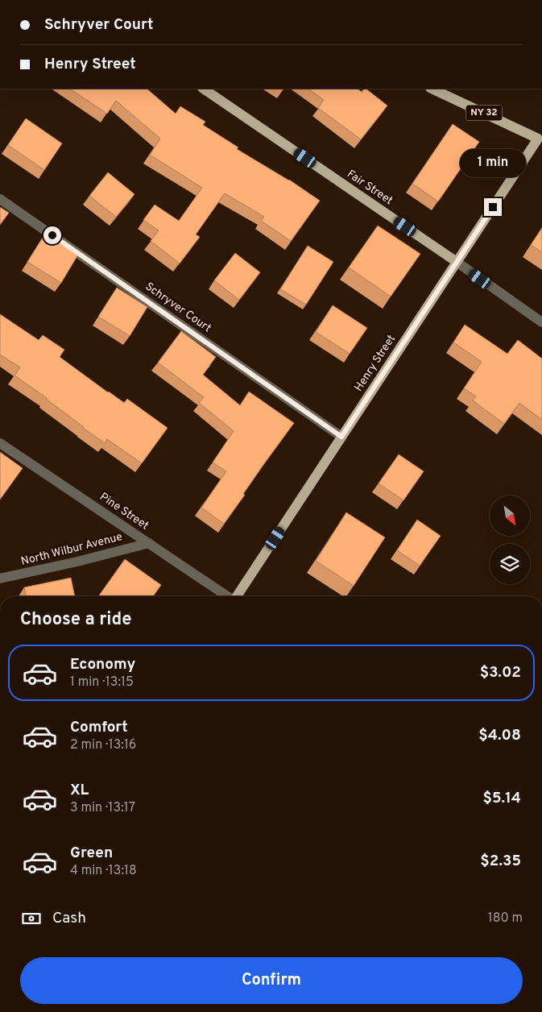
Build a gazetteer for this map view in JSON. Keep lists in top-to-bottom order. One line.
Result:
{"streets":{"main road":["NY 32","Fair Street","Henry Street"],"street":["Schryver Court","Pine Street","North Wilbur Avenue"]},"crossings":[["NY 32","Henry Street"],["Fair Street","Henry Street"],["Schryver Court","Henry Street"],["Pine Street","North Wilbur Avenue"]],"north":"bottom right","page":{"banner":["Schryver Court","Henry Street"],"bubble":"1 min","heading":"Choose a ride","list":[{"name":"Economy","note":"1 min · 13:15","value":"$3.02"},{"name":"Comfort","note":"2 min · 13:16","value":"$4.08"},{"name":"XL","note":"3 min · 13:17","value":"$5.14"},{"name":"Green","note":"4 min · 13:18","value":"$2.35"}],"pay":["Cash","180 m"],"buttons":"Confirm"}}
